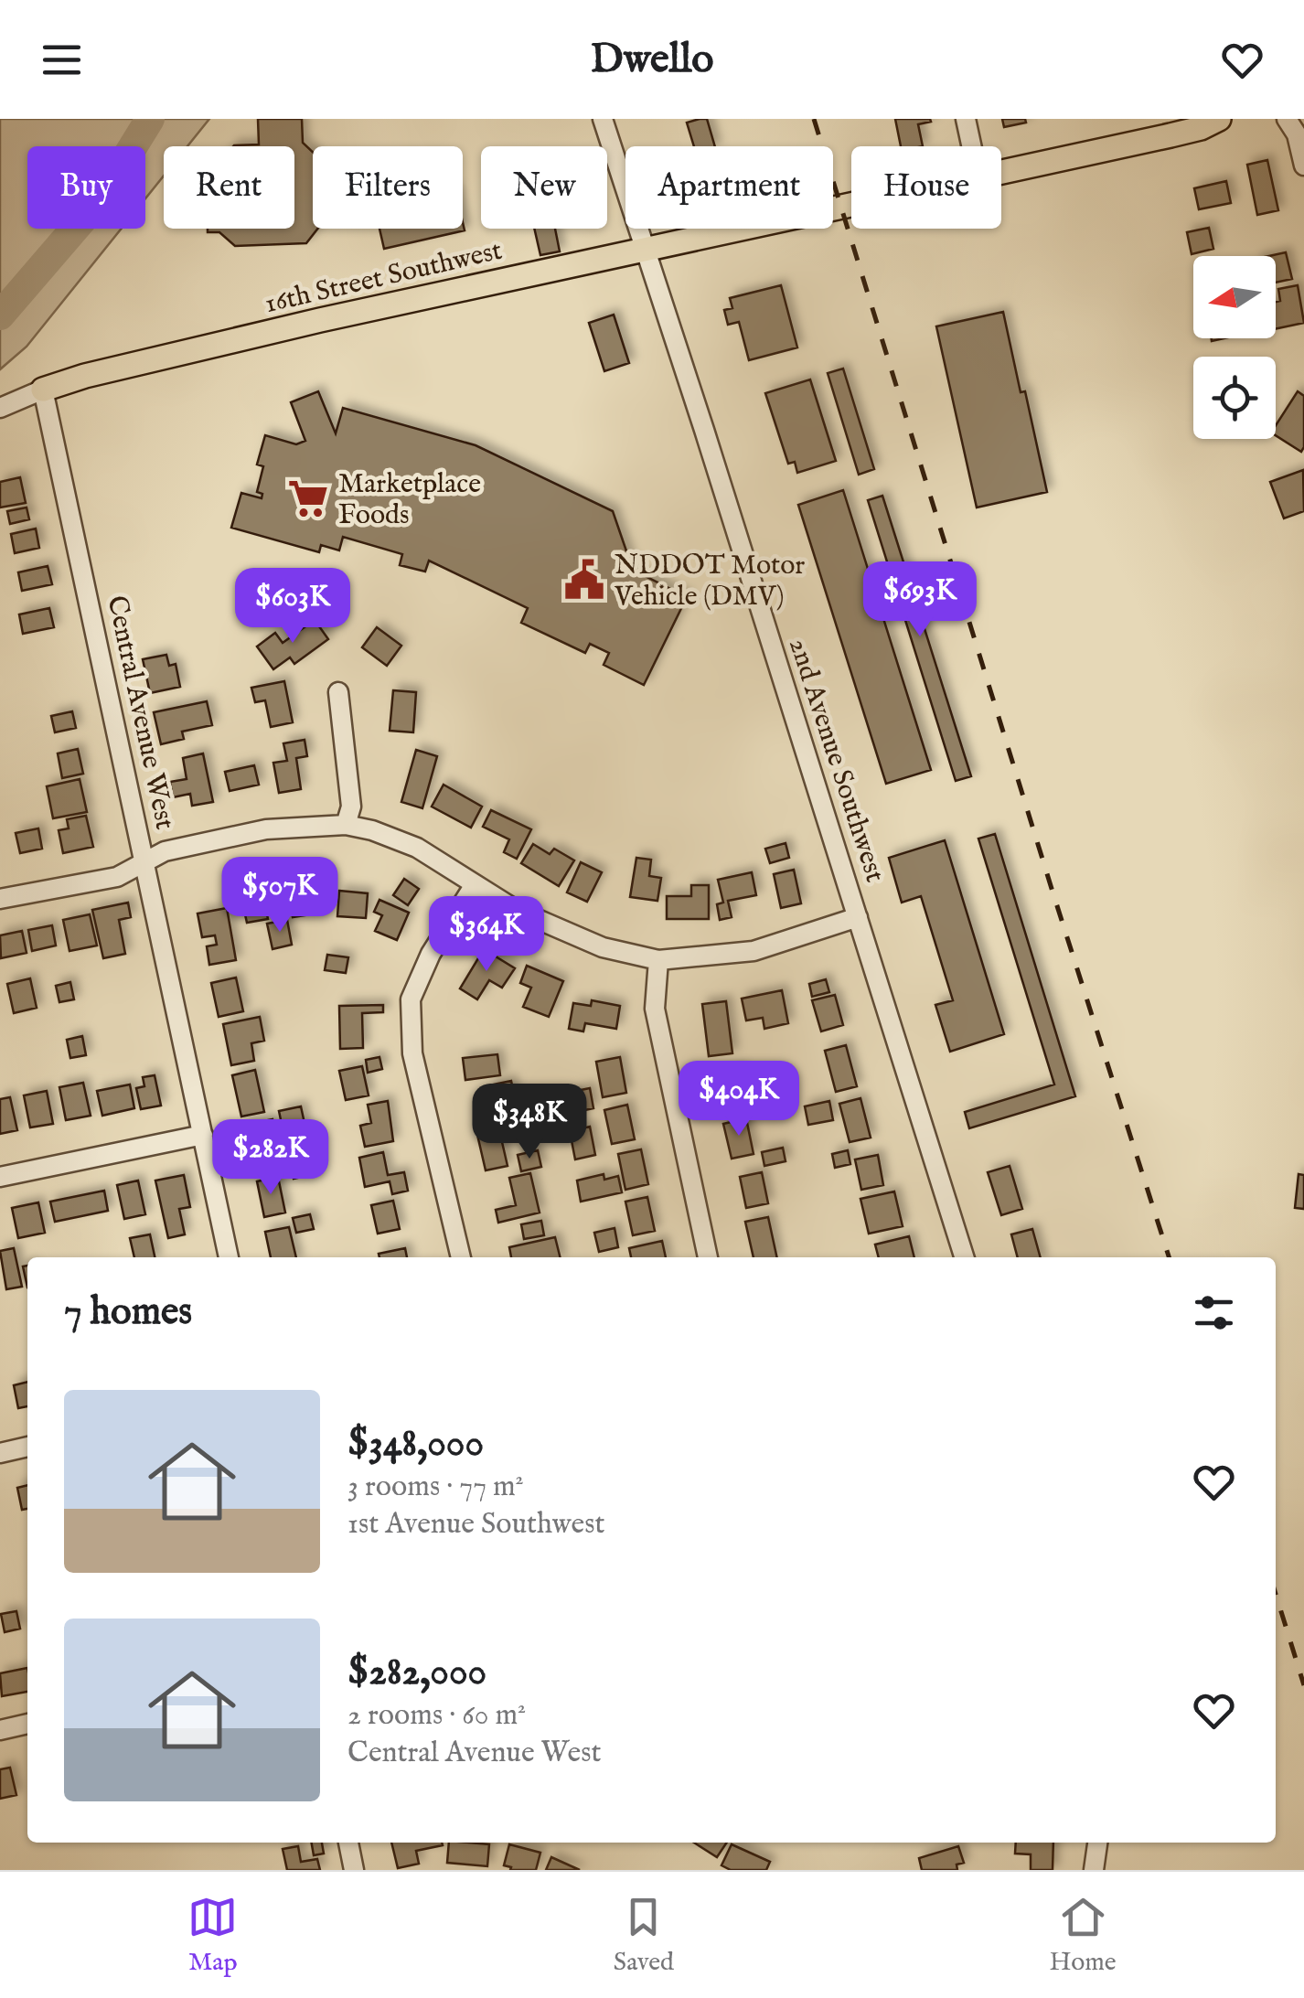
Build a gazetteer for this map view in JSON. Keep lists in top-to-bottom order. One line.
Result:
{"streets":{"main road":["16th Street Southwest"],"street":["Central Avenue West","2nd Avenue Southwest"]},"crossings":[["16th Street Southwest","Central Avenue West"],["16th Street Southwest","2nd Avenue Southwest"]],"places":{"supermarket":["Marketplace Foods"],"public building":["NDDOT Motor Vehicle (DMV)"]},"north":"left","page":{"header":"Dwello","chip":["Buy","Rent","Filters","New","Apartment","House"],"price":["$693K","$603K","$507K","$364K","$404K","$348K","$282K"],"heading":"7 homes","list":[{"name":"$348,000","note":"3 rooms · 77 m² · 1st Avenue Southwest"},{"name":"$282,000","note":"2 rooms · 60 m² · Central Avenue West"}],"tabs":["Map","Saved","Home"]}}
